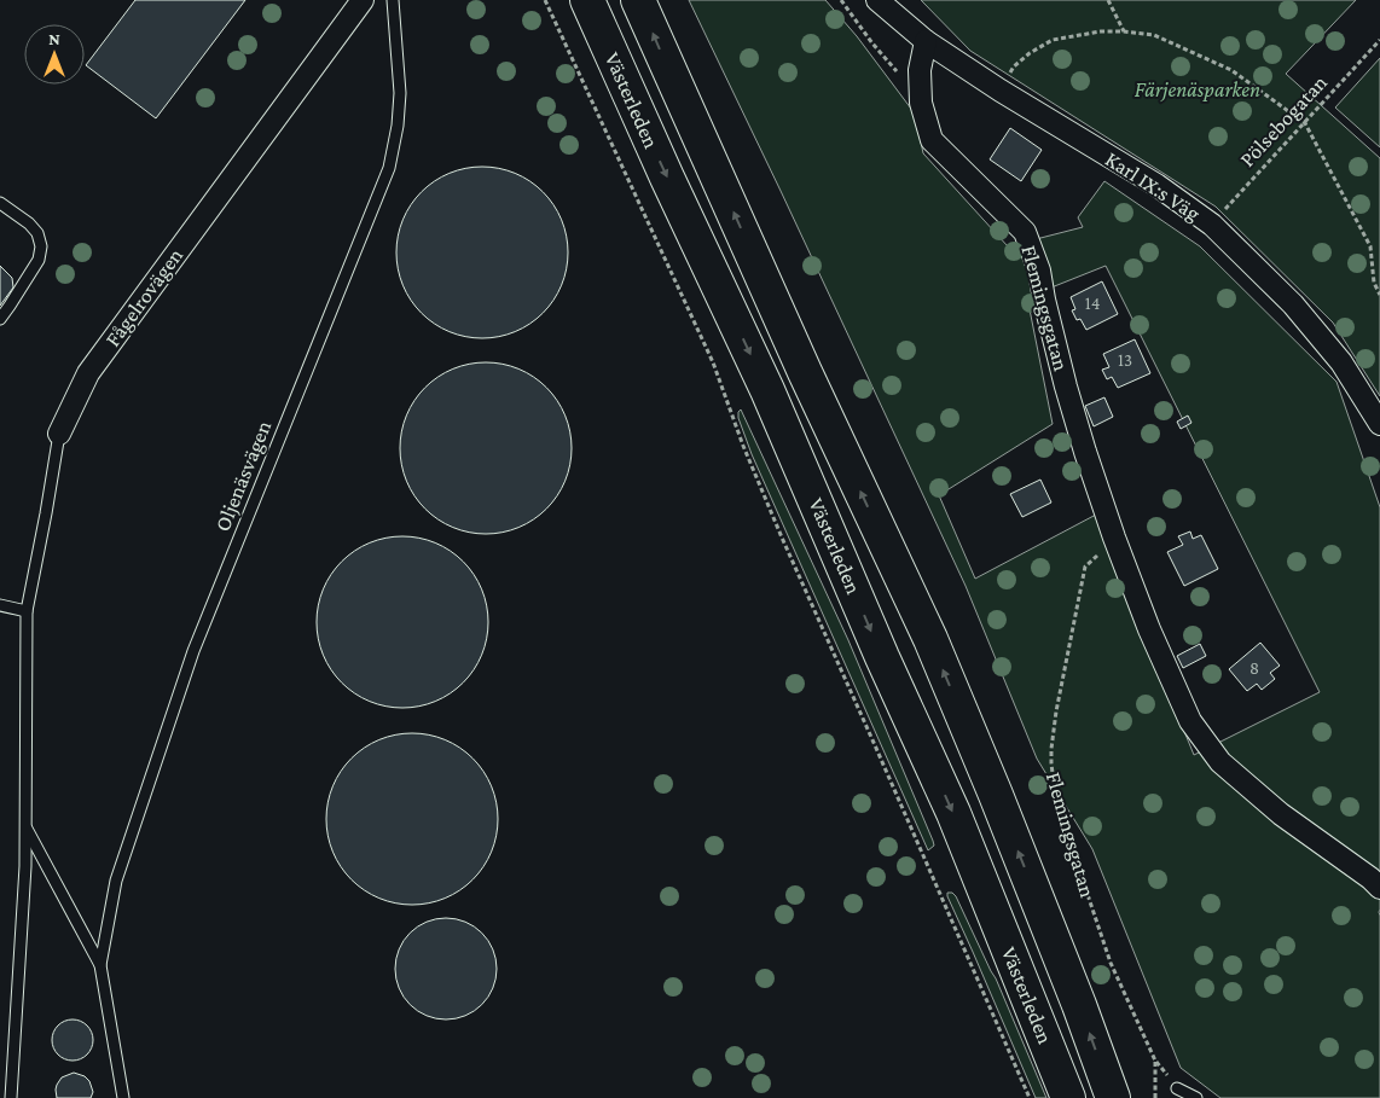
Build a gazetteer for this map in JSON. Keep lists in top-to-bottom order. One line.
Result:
{"streets":{"highway":["Västerleden"],"street":["Karl IX:s Väg","Fågelrovägen","Flemingsgatan"],"lane":["Oljenäsvägen"],"path":["Pölsebogatan"]},"crossings":[["Pölsebogatan","Karl IX:s Väg"],["Karl IX:s Väg","Flemingsgatan"],["Fågelrovägen","Oljenäsvägen"]],"parks":["Färjenäsparken"],"house_numbers":["14","13","8"],"north":"top"}
